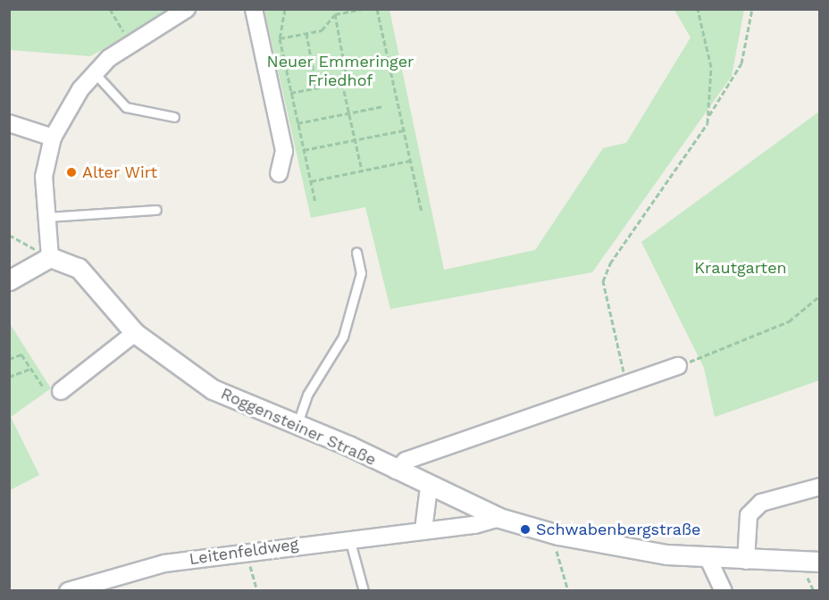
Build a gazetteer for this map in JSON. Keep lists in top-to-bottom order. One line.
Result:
{"streets":{"street":["Roggensteiner Straße","Leitenfeldweg"]},"crossings":[["Roggensteiner Straße","Leitenfeldweg"]],"parks":["Neuer Emmeringer Friedhof","Krautgarten"],"places":["Alter Wirt","Schwabenbergstraße"]}
